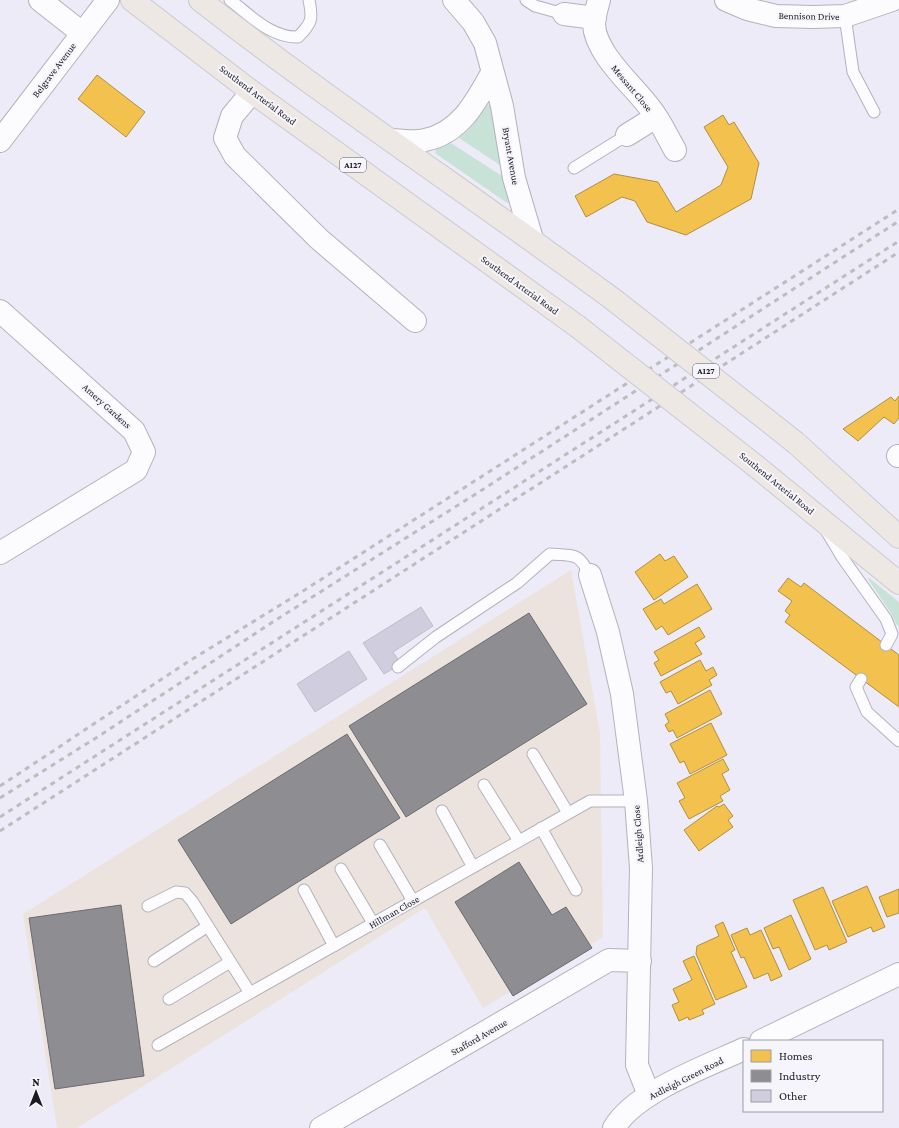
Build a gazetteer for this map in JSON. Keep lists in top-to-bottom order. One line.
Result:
{"streets":{"highway":["Southend Arterial Road","A127"],"street":["Bennison Drive","Belgrave Avenue","Messant Close","Bryant Avenue","Amery Gardens","Ardleigh Close","Stafford Avenue","Ardleigh Green Road"],"lane":["Hillman Close"]},"crossings":[["Bryant Avenue","A127"],["Ardleigh Close","Hillman Close"],["Ardleigh Close","Stafford Avenue"],["Ardleigh Close","Ardleigh Green Road"]],"legend":["Homes","Industry","Other"],"north":"top"}
